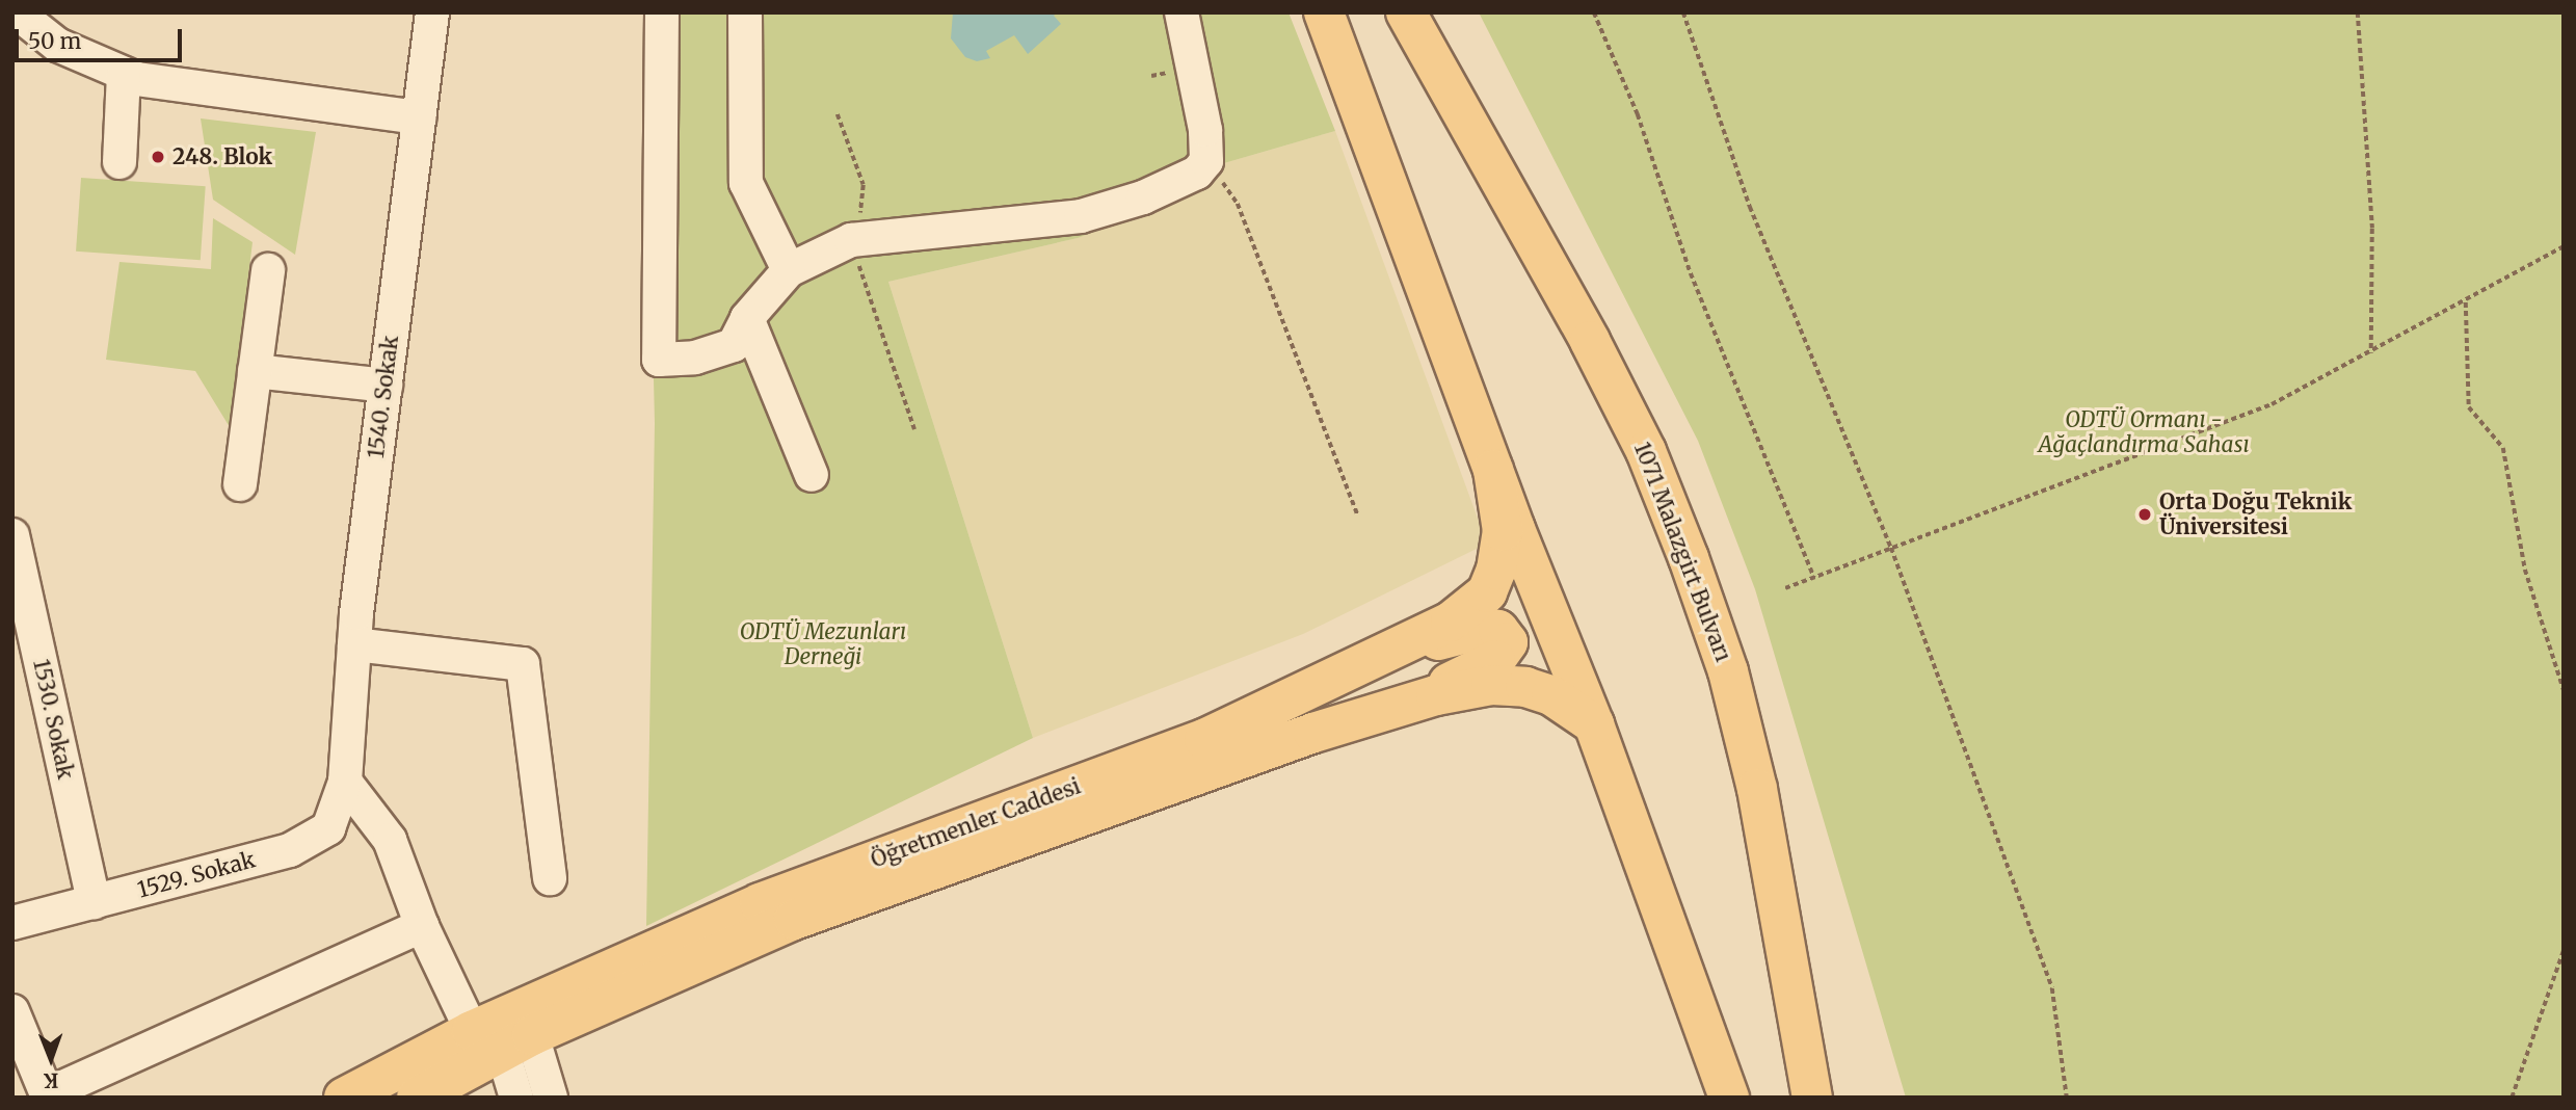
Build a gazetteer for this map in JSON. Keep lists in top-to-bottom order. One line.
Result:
{"streets":{"main road":["1071 Malazgirt Bulvarı","Öğretmenler Caddesi"],"street":["1540. Sokak","1530. Sokak","1529. Sokak"]},"crossings":[["1540. Sokak","1529. Sokak"],["1530. Sokak","1529. Sokak"]],"parks":["ODTÜ Ormanı - Ağaçlandırma Sahası","ODTÜ Mezunları Derneği"],"places":["248. Blok","Orta Doğu Teknik Üniversitesi"],"scale_bar":"50 m","north":"bottom"}
